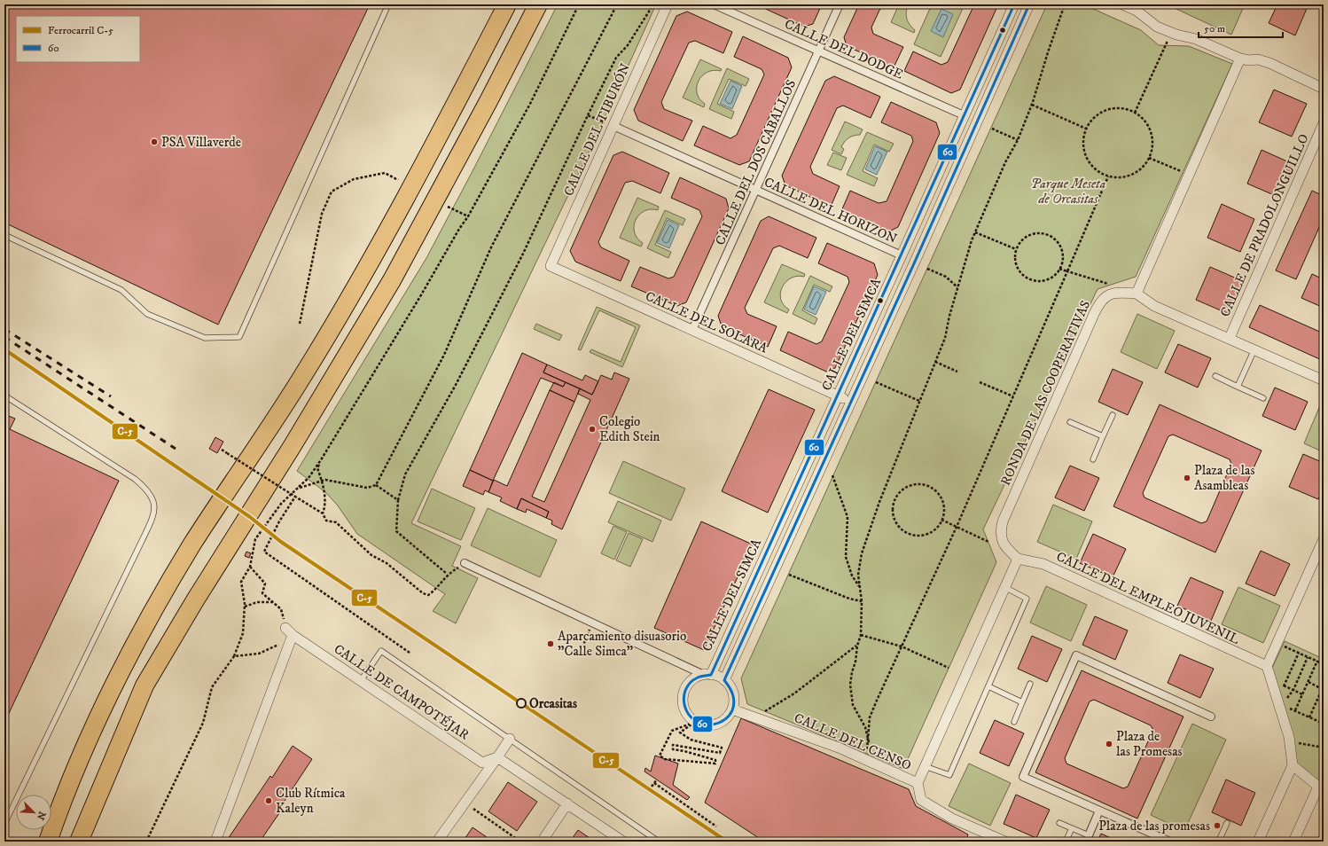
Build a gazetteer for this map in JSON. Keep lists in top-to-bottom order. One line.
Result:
{"streets":{"street":["CALLE DEL DODGE","CALLE DEL TIBURÓN","CALLE DEL DOS CABALLOS","CALLE DEL HORIZON","CALLE DE PRADOLONGUILLO","CALLE DEL SOLARA","CALLE DEL SIMCA","RONDA DE LAS COOPERATIVAS","CALLE DEL EMPLEO JUVENIL","CALLE DE CAMPOTÉJAR","CALLE DEL CENSO"]},"crossings":[["CALLE DEL DODGE","CALLE DEL DOS CABALLOS"],["CALLE DEL DODGE","CALLE DEL SIMCA"],["CALLE DEL TIBURÓN","CALLE DEL HORIZON"],["CALLE DEL TIBURÓN","CALLE DEL SOLARA"],["CALLE DEL DOS CABALLOS","CALLE DEL HORIZON"],["CALLE DEL DOS CABALLOS","CALLE DEL SOLARA"],["CALLE DEL HORIZON","CALLE DEL SIMCA"],["CALLE DEL SOLARA","CALLE DEL SIMCA"],["CALLE DEL SIMCA","CALLE DEL CENSO"],["RONDA DE LAS COOPERATIVAS","CALLE DEL EMPLEO JUVENIL"]],"parks":["Parque Meseta de Orcasitas"],"places":["PSA Villaverde","Colegio Edith Stein","Plaza de las Asambleas","Aparcamiento disuasorio \"Calle Simca\"","Orcasitas","Plaza de las Promesas","Club Rítmica Kaleyn","Plaza de las promesas"],"lines":["transit line 60","rail line C-5"],"legend":["Ferrocarril C-5","60"],"scale_bar":"50 m","north":"bottom right"}
